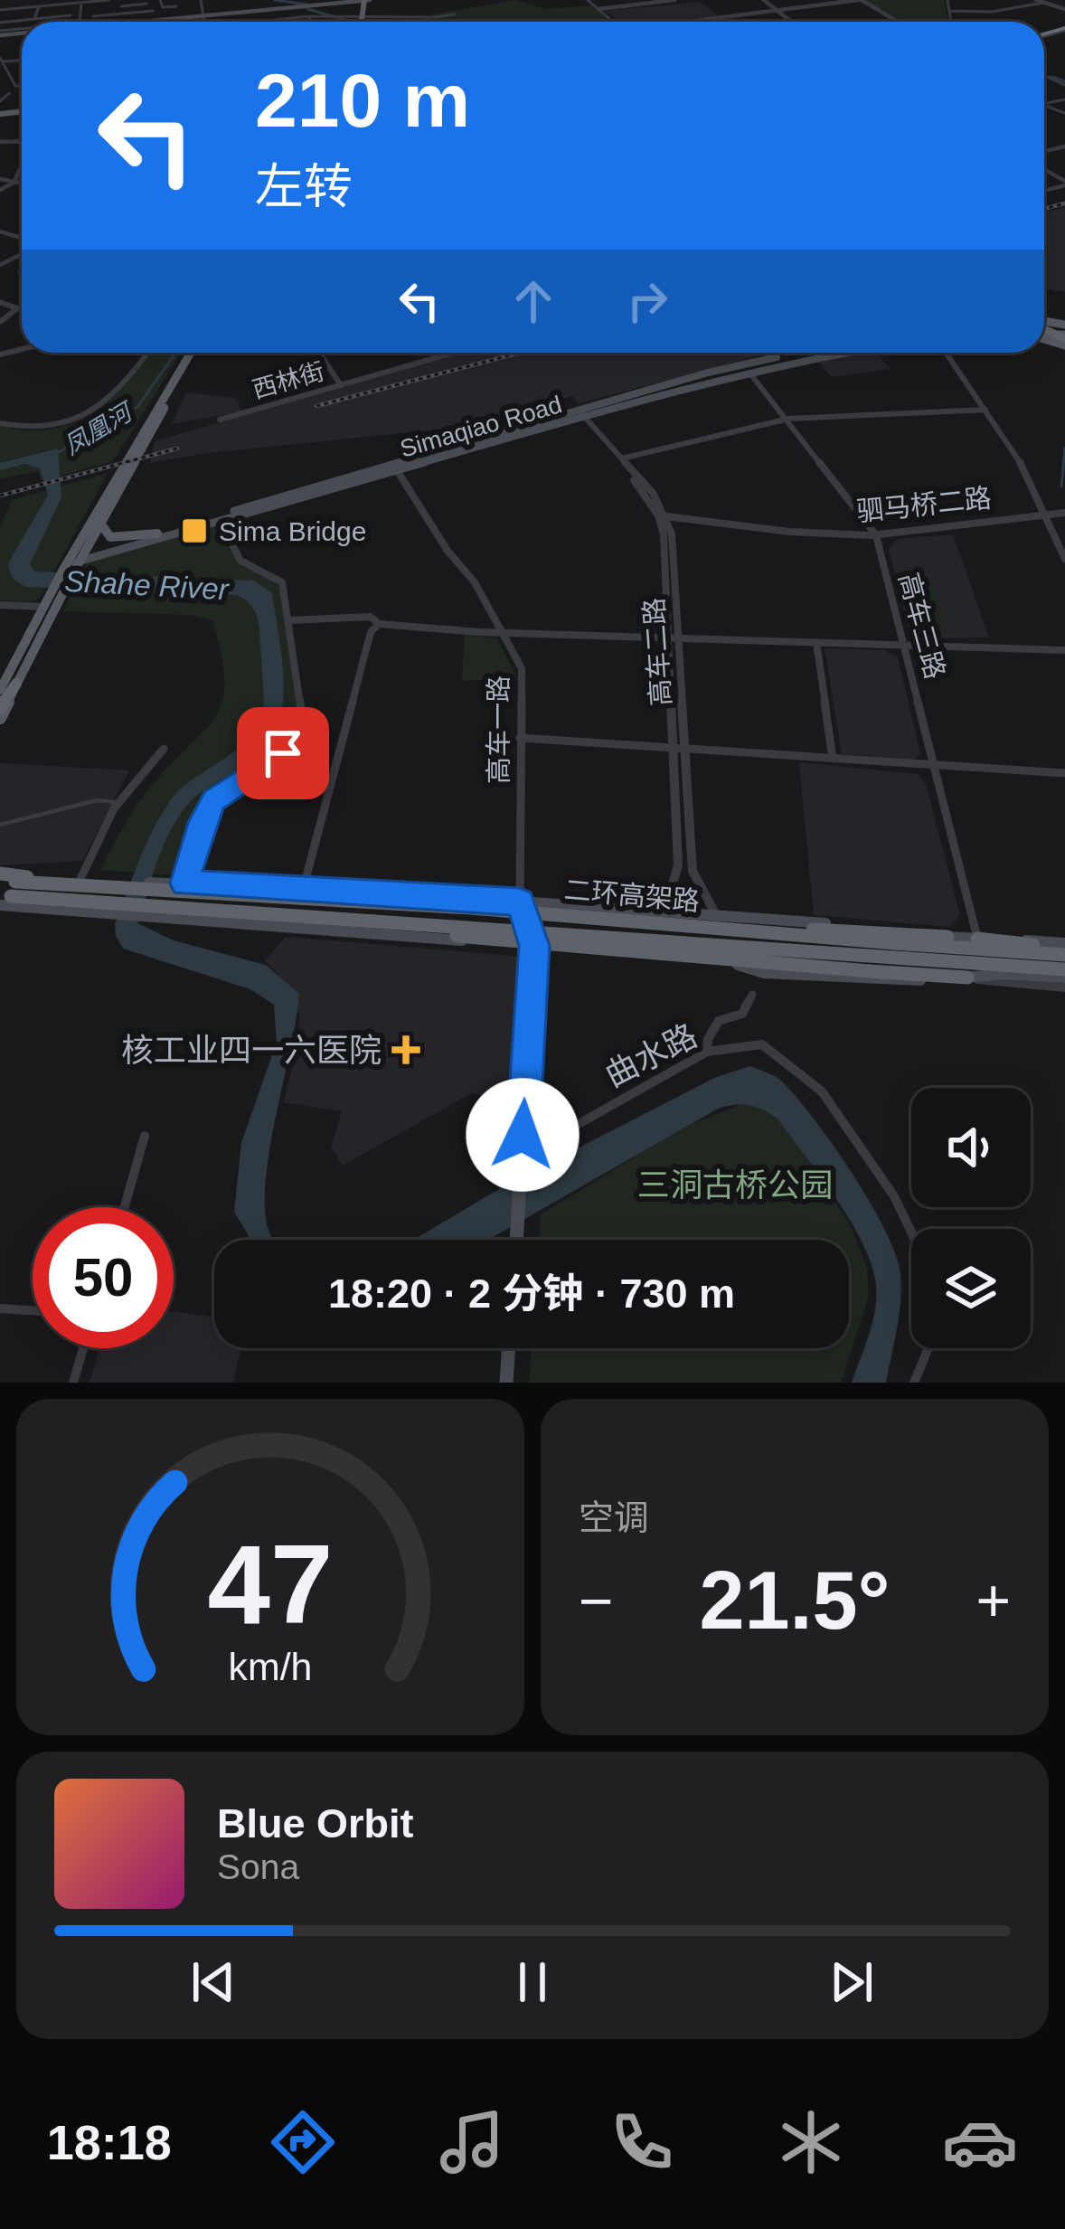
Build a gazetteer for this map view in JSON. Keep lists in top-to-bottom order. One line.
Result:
{"streets":{"highway":["二环高架路"],"main road":["Simaqiao Road"],"street":["西林街","驷马桥二路","高车三路","高车二路","高车一路","曲水路"]},"crossings":[["Simaqiao Road","高车三路"],["Simaqiao Road","高车二路"],["Simaqiao Road","高车一路"],["驷马桥二路","高车三路"],["驷马桥二路","高车二路"]],"water":["凤凰河","Shahe River"],"parks":["三洞古桥公园"],"places":{"transit":["Sima Bridge"],"health":["核工业四一六医院"]},"page":{"turn":["210 m","左转"],"limit":"50","trip":"18:20 · 2 分钟 · 730 m","tile":"空调","heat":["−","21.5°","+"],"song":["Blue Orbit","Sona"],"tabs":"18:18","gauge":["47","km/h"]}}
